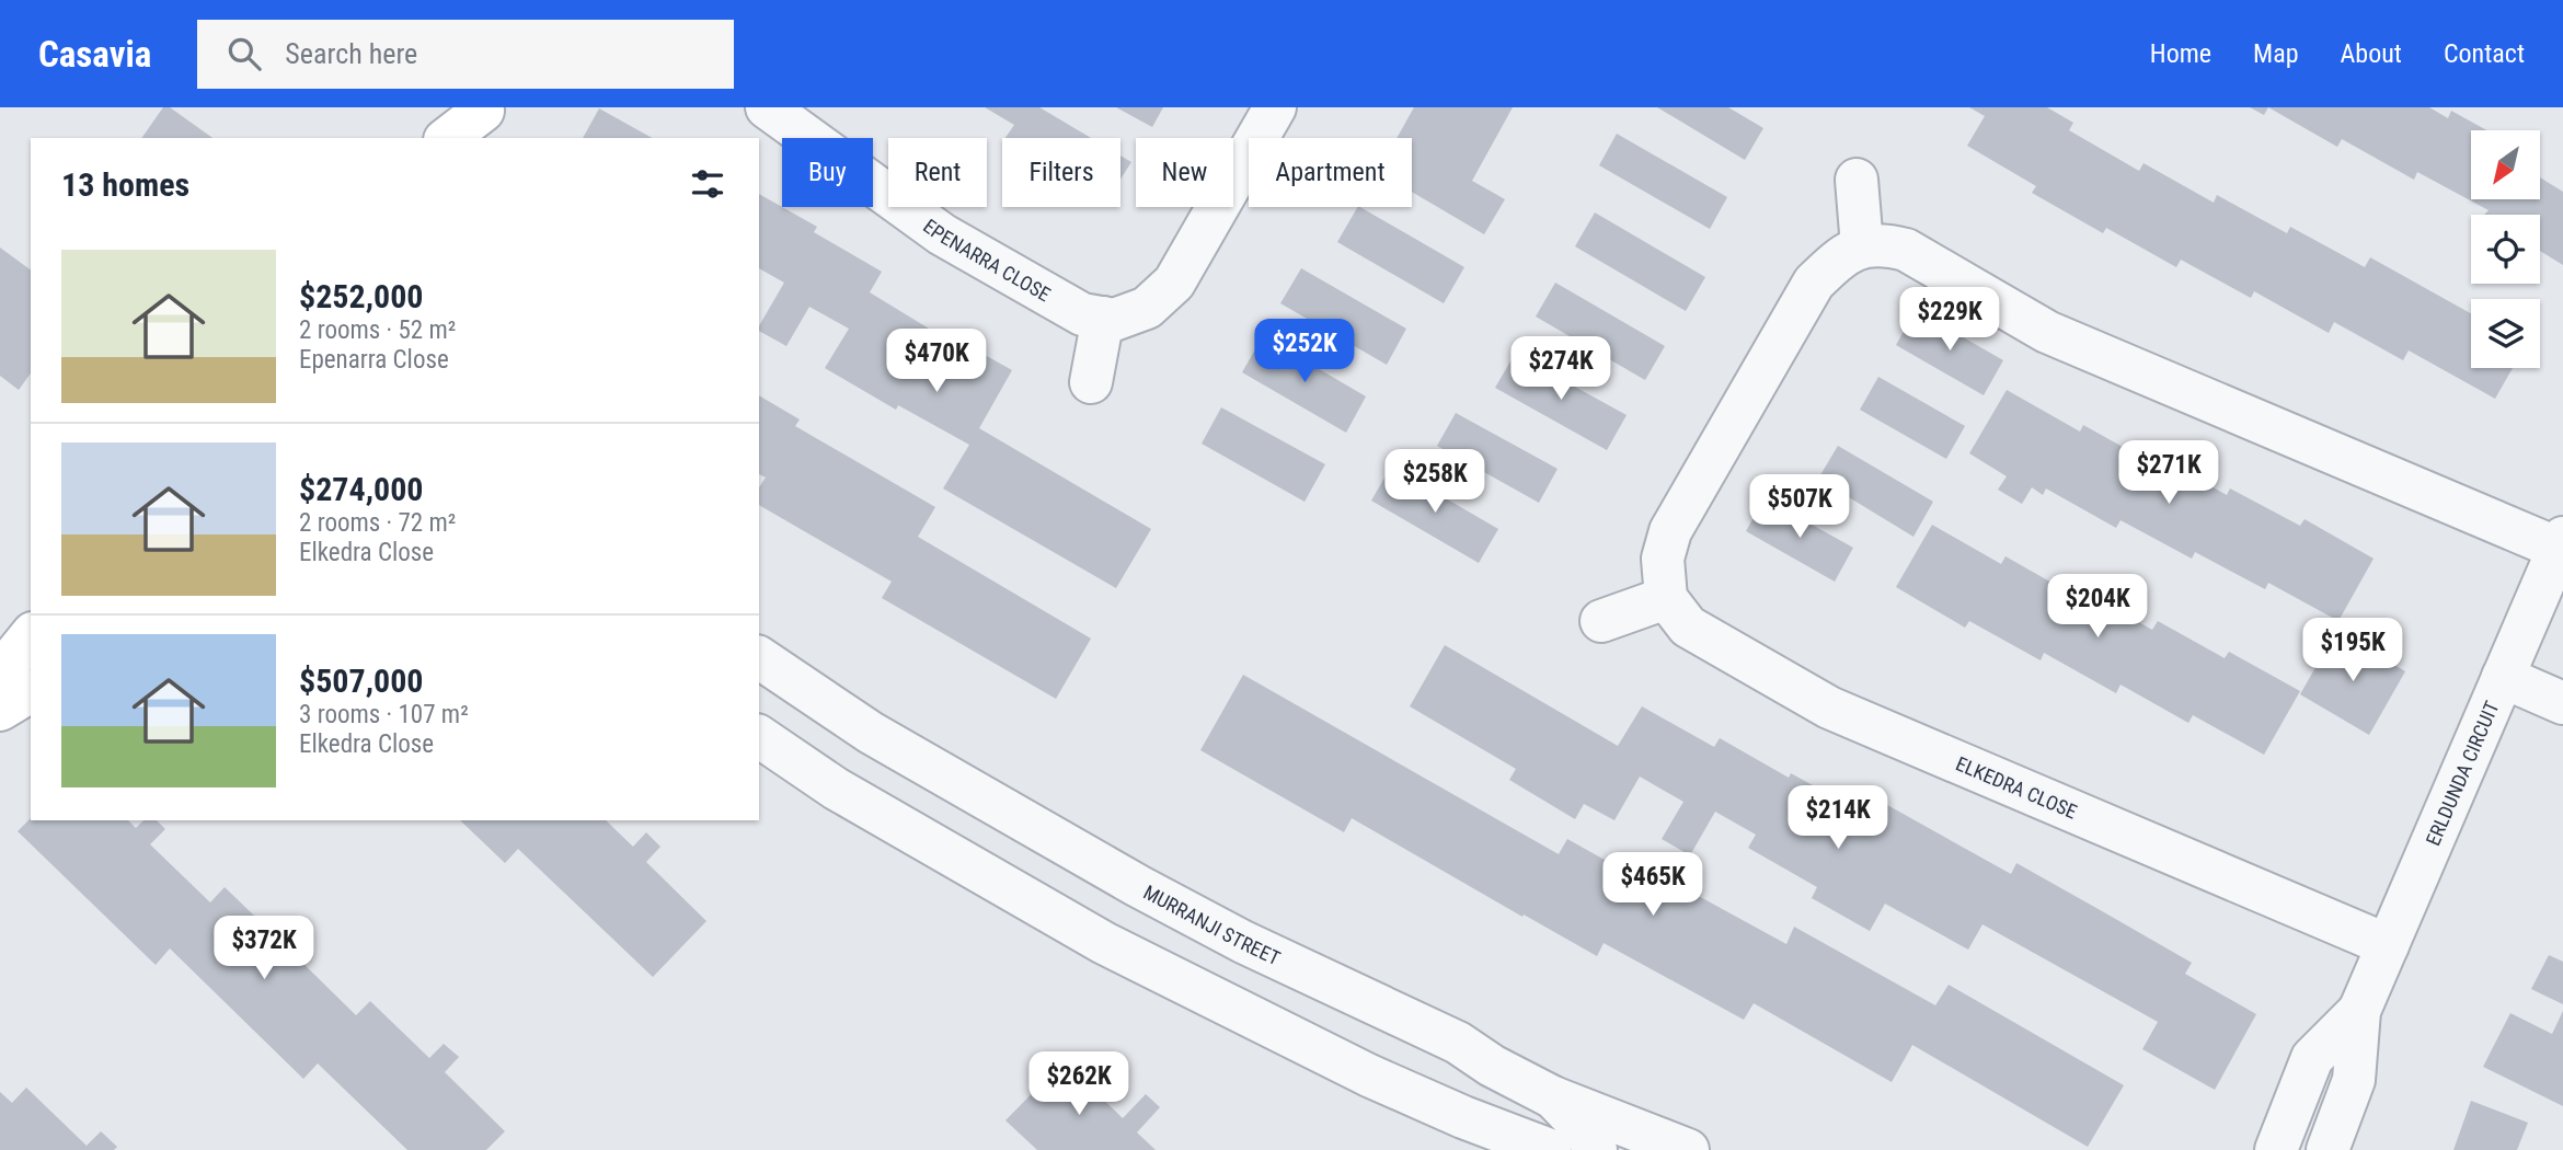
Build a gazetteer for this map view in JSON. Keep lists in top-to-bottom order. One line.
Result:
{"streets":{"street":["EPENARRA CLOSE","ERLDUNDA CIRCUIT","ELKEDRA CLOSE","MURRANJI STREET"]},"crossings":[["ERLDUNDA CIRCUIT","ELKEDRA CLOSE"]],"north":"bottom left","page":{"header":"Casavia","search":"Search here","nav":["Home","Map","About","Contact"],"chip":["Buy","Rent","Filters","New","Apartment"],"heading":"13 homes","list":[{"name":"$252,000","note":"2 rooms · 52 m² · Epenarra Close"},{"name":"$274,000","note":"2 rooms · 72 m² · Elkedra Close"},{"name":"$507,000","note":"3 rooms · 107 m² · Elkedra Close"}],"price":["$229K","$252K","$470K","$274K","$271K","$258K","$507K","$204K","$195K","$214K","$465K","$372K","$262K"]}}
